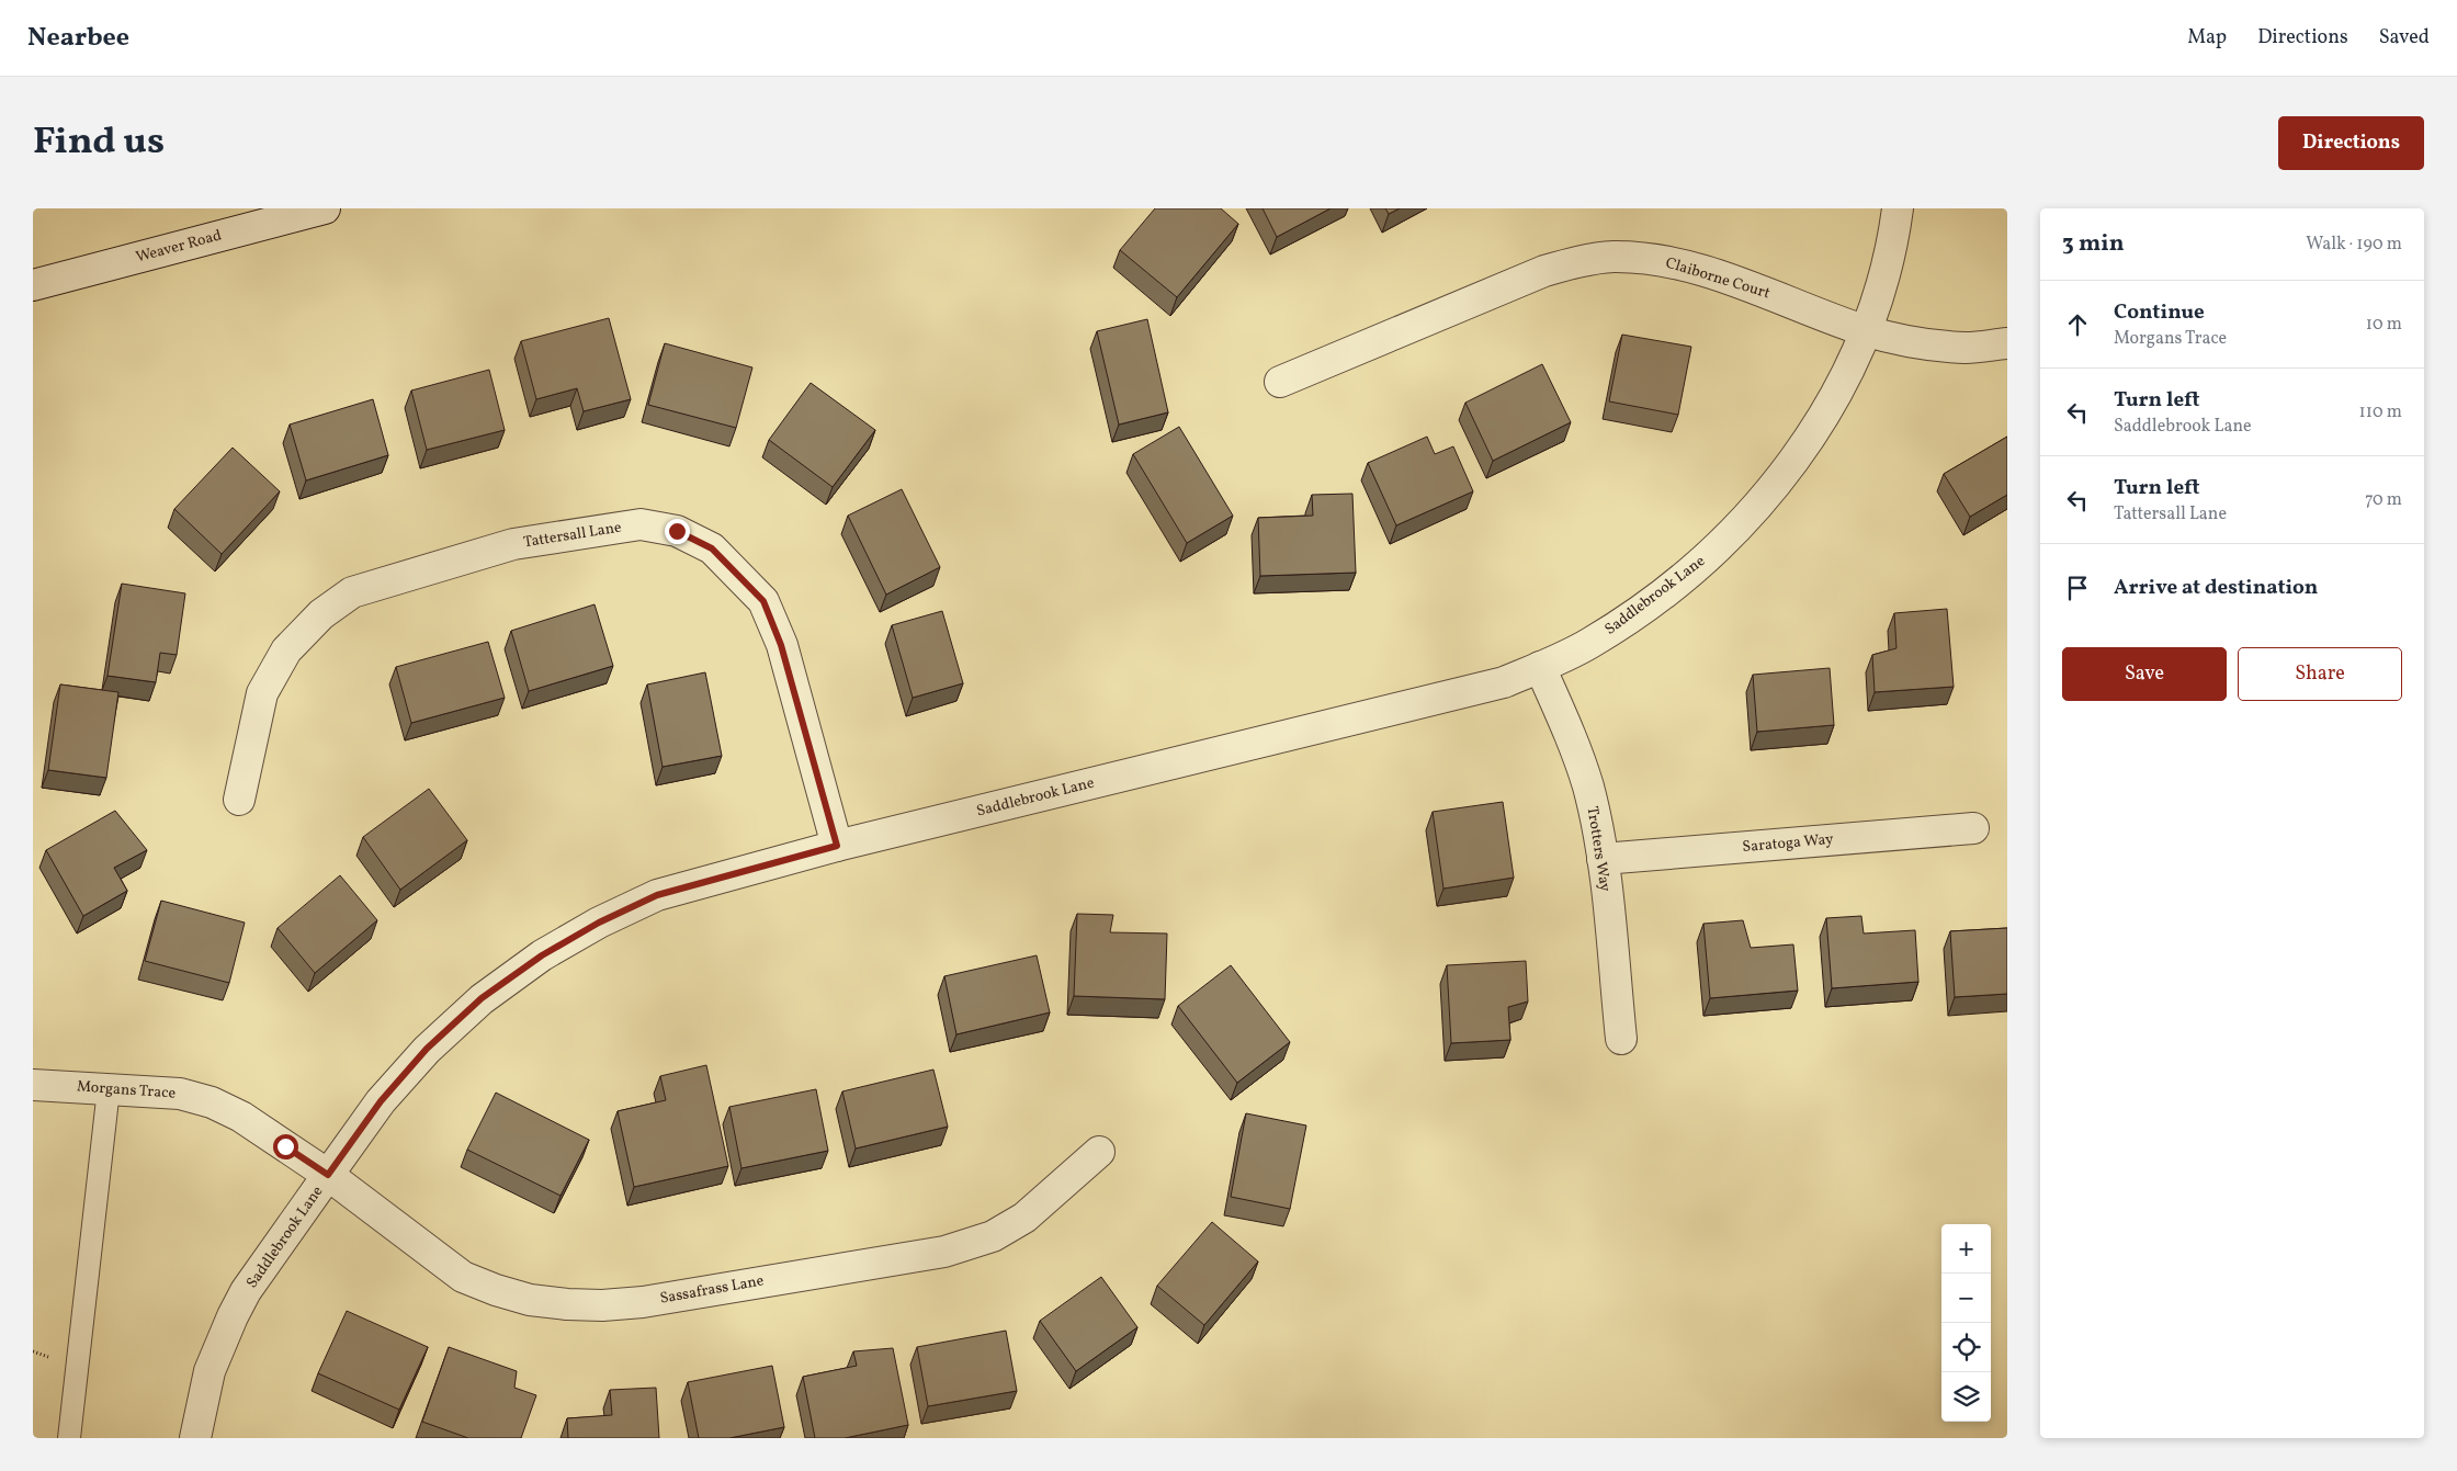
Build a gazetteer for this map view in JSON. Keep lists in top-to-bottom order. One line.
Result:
{"streets":{"street":["Weaver Road","Claiborne Court","Tattersall Lane","Saddlebrook Lane","Saratoga Way","Trotters Way","Morgans Trace","Sassafrass Lane"]},"crossings":[["Claiborne Court","Saddlebrook Lane"],["Tattersall Lane","Saddlebrook Lane"],["Saddlebrook Lane","Trotters Way"],["Saddlebrook Lane","Morgans Trace"],["Saddlebrook Lane","Sassafrass Lane"],["Saratoga Way","Trotters Way"],["Morgans Trace","Sassafrass Lane"]],"page":{"header":"Nearbee","nav":["Map","Directions","Saved"],"title":"Find us","buttons":["Directions",["Save","Share"]],"heading":["3 min","Walk · 190 m"],"list":[["Continue","Morgans Trace","10 m"],["Turn left","Saddlebrook Lane","110 m"],["Turn left","Tattersall Lane","70 m"],"Arrive at destination"],"map_buttons":["+","−"]}}
